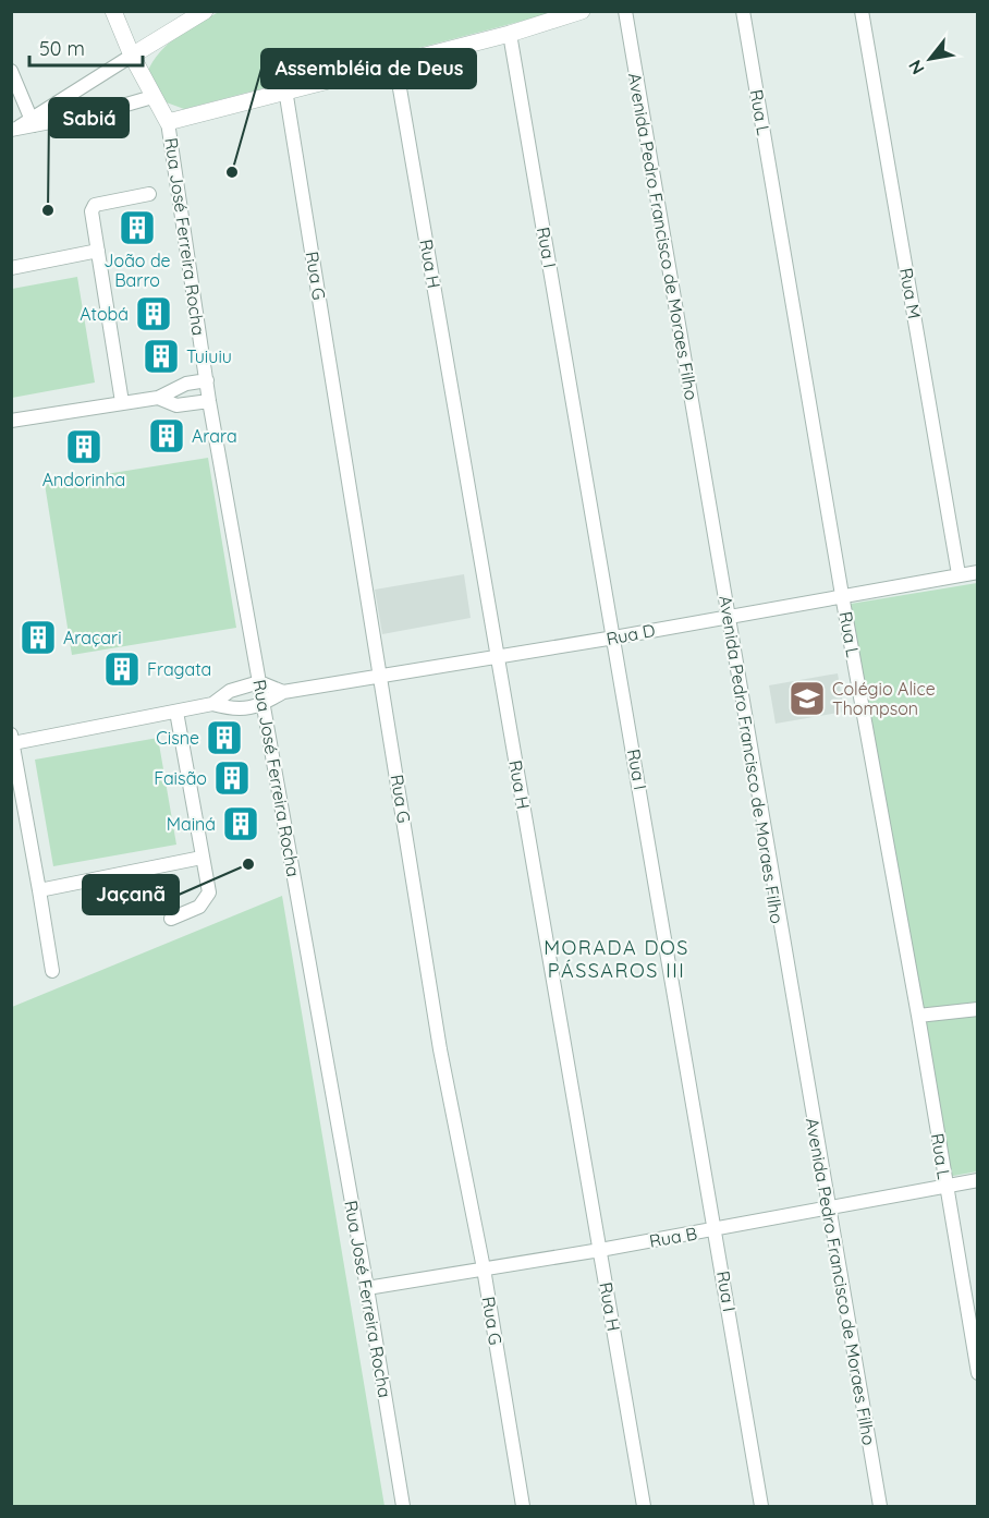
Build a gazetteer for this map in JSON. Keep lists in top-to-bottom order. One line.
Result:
{"streets":{"street":["Rua L","Rua José Ferreira Rocha","Avenida Pedro Francisco de Moraes Filho","Rua I","Rua H","Rua G","Rua M","Rua D","Rua B"]},"crossings":[["Rua L","Rua D"],["Rua L","Rua B"],["Rua José Ferreira Rocha","Rua D"],["Rua José Ferreira Rocha","Rua B"],["Avenida Pedro Francisco de Moraes Filho","Rua D"],["Avenida Pedro Francisco de Moraes Filho","Rua B"],["Rua I","Rua D"],["Rua I","Rua B"],["Rua H","Rua D"],["Rua H","Rua B"],["Rua G","Rua D"],["Rua G","Rua B"],["Rua M","Rua D"]],"districts":["MORADA DOS PÁSSAROS III"],"places":{"other":["Assembléia de Deus","Sabiá","Jaçanã"],"building":["João de Barro","Atobá","Tuiuiu","Arara","Andorinha","Araçari","Fragata","Cisne","Faisão","Mainá"],"school or university":["Colégio Alice Thompson"]},"scale_bar":"50 m","north":"bottom left"}
